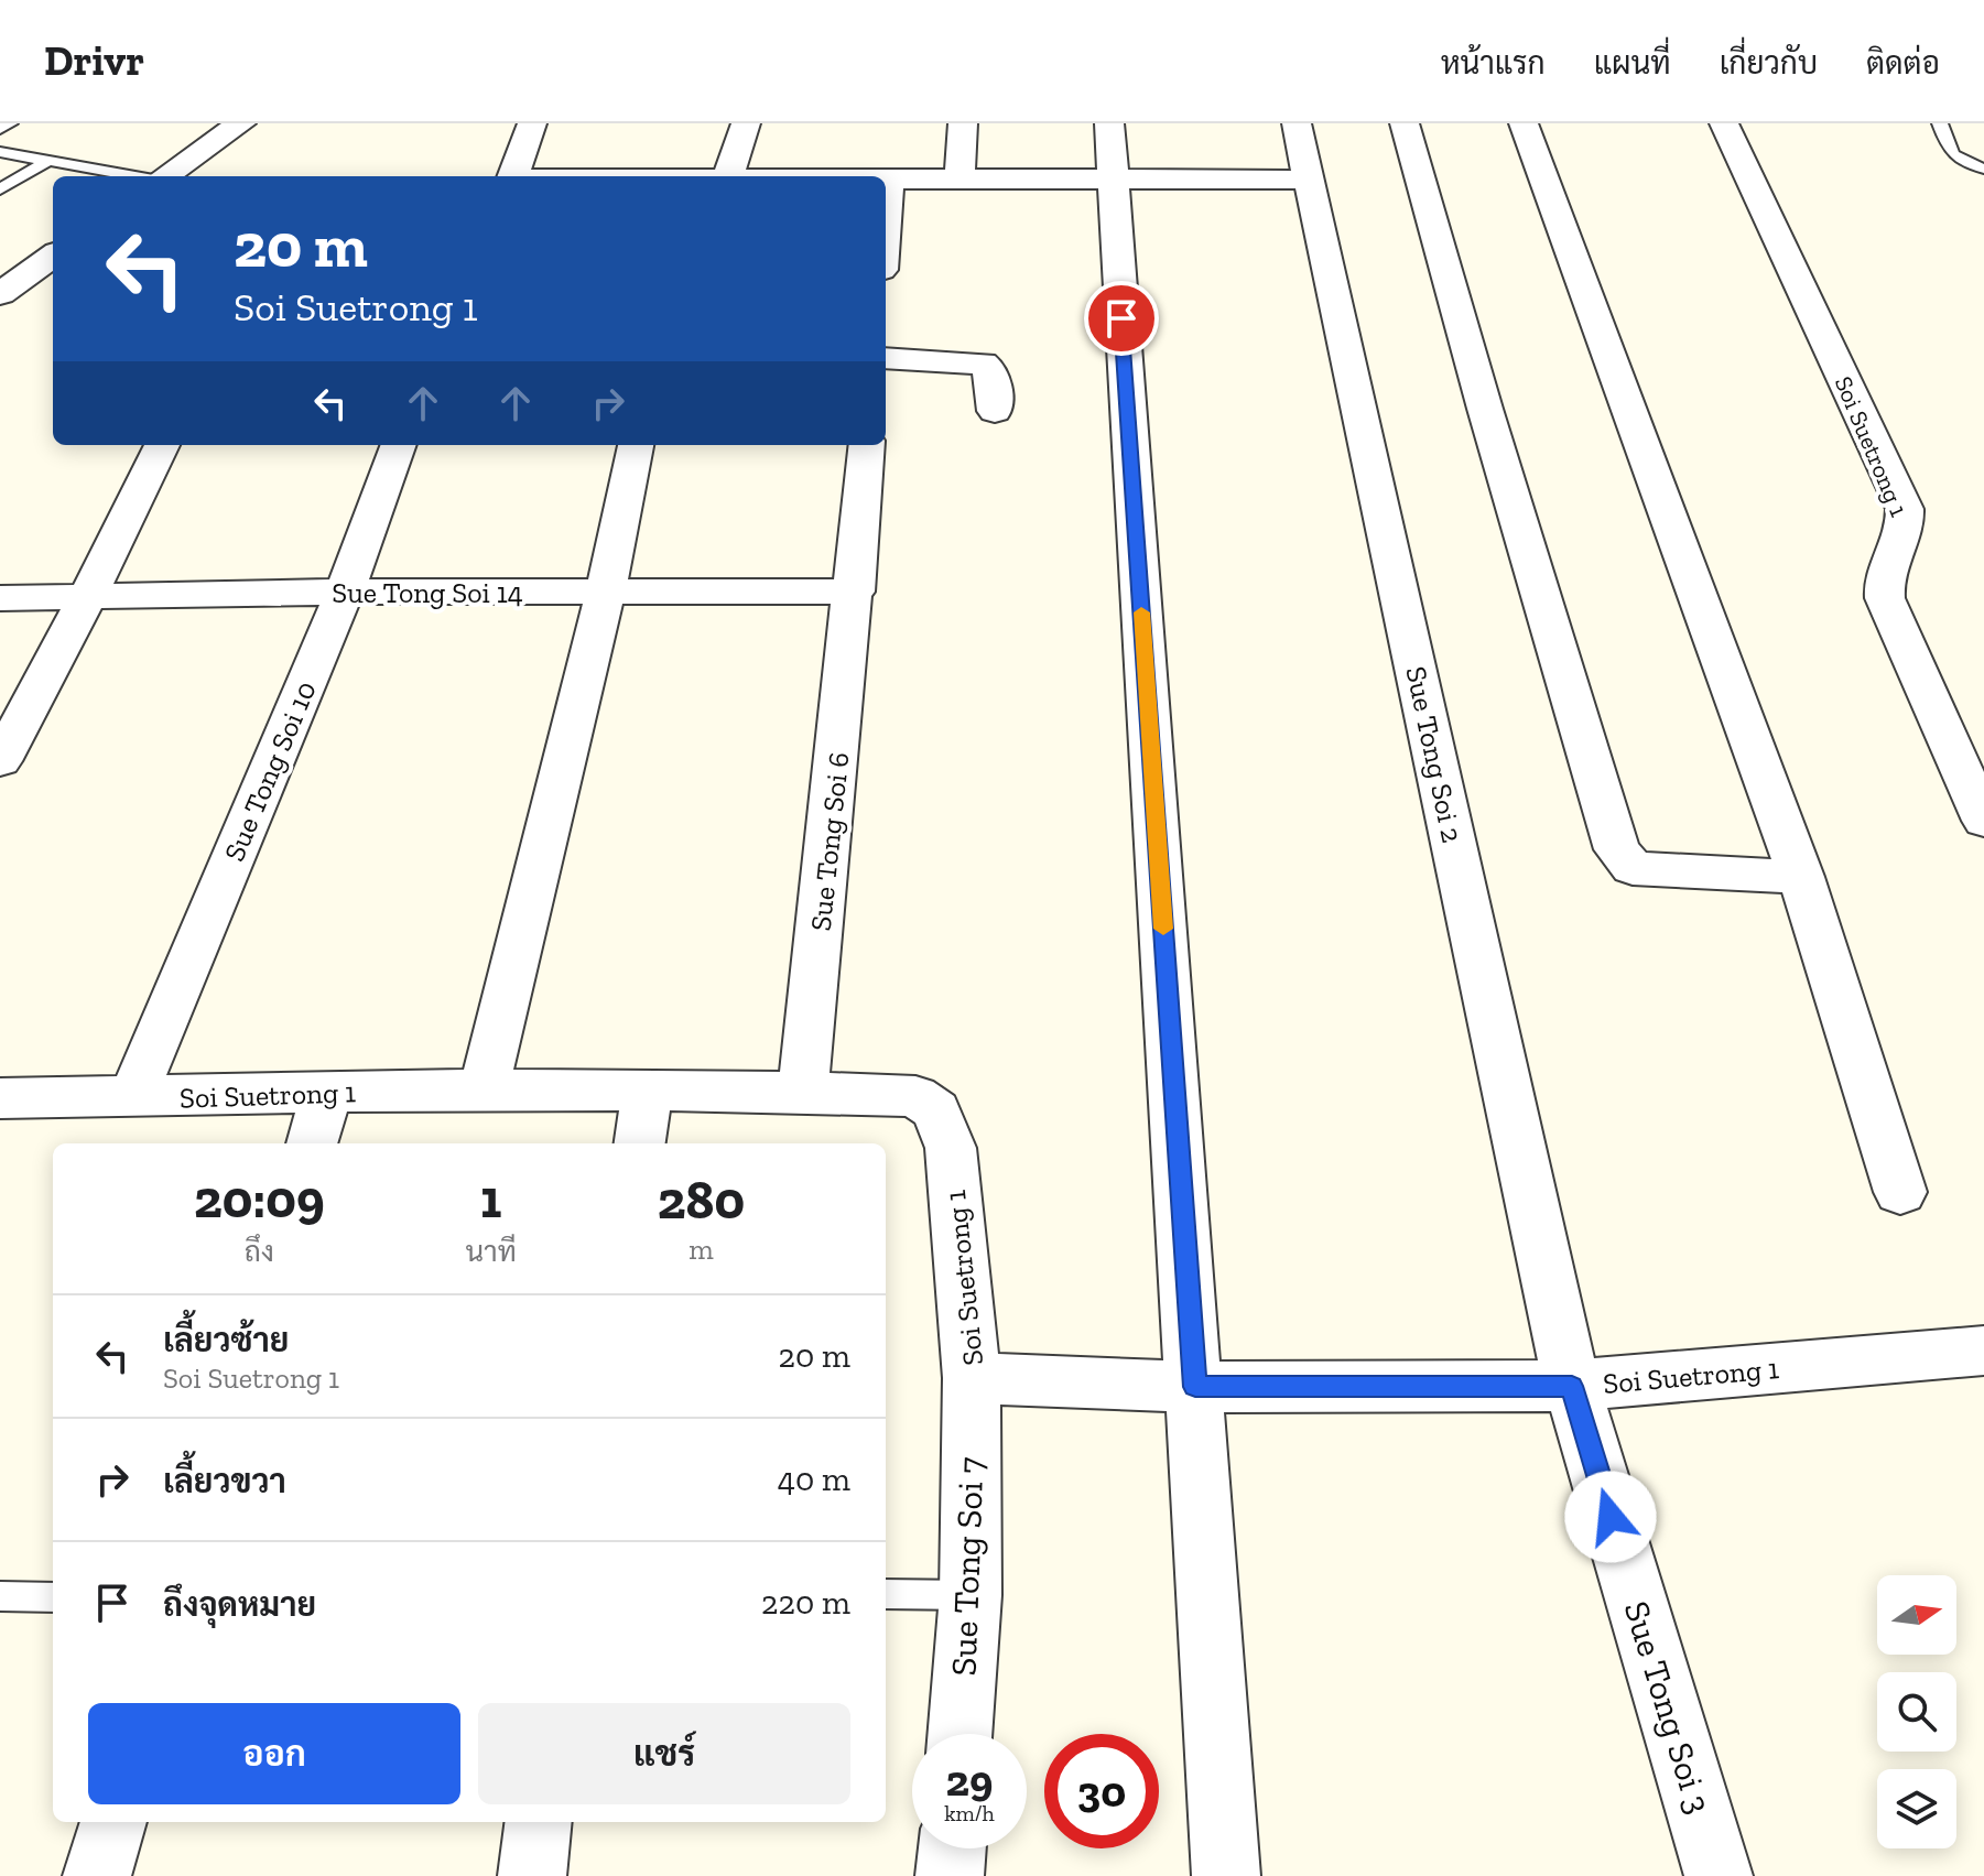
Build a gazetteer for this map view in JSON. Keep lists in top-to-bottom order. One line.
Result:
{"streets":{"street":["Soi Suetrong 1","Sue Tong Soi 14","Sue Tong Soi 2","Sue Tong Soi 10","Sue Tong Soi 6","Sue Tong Soi 7","Sue Tong Soi 3"]},"crossings":[["Soi Suetrong 1","Sue Tong Soi 2"],["Soi Suetrong 1","Sue Tong Soi 10"],["Soi Suetrong 1","Sue Tong Soi 6"],["Soi Suetrong 1","Sue Tong Soi 7"],["Soi Suetrong 1","Sue Tong Soi 3"],["Sue Tong Soi 14","Sue Tong Soi 10"],["Sue Tong Soi 14","Sue Tong Soi 6"],["Sue Tong Soi 2","Sue Tong Soi 3"]],"north":"right","page":{"header":"Drivr","nav":["หน้าแรก","แผนที่","เกี่ยวกับ","ติดต่อ"],"turn":["20 m","Soi Suetrong 1"],"eta":["20:09","ถึง","1","นาที","280","m"],"list":[{"name":"เลี้ยวซ้าย","note":"Soi Suetrong 1","value":"20 m"},{"name":"เลี้ยวขวา","value":"40 m"},{"name":"ถึงจุดหมาย","value":"220 m"}],"buttons":["ออก","แชร์"],"speed":"29 km/h","limit":"30"}}
